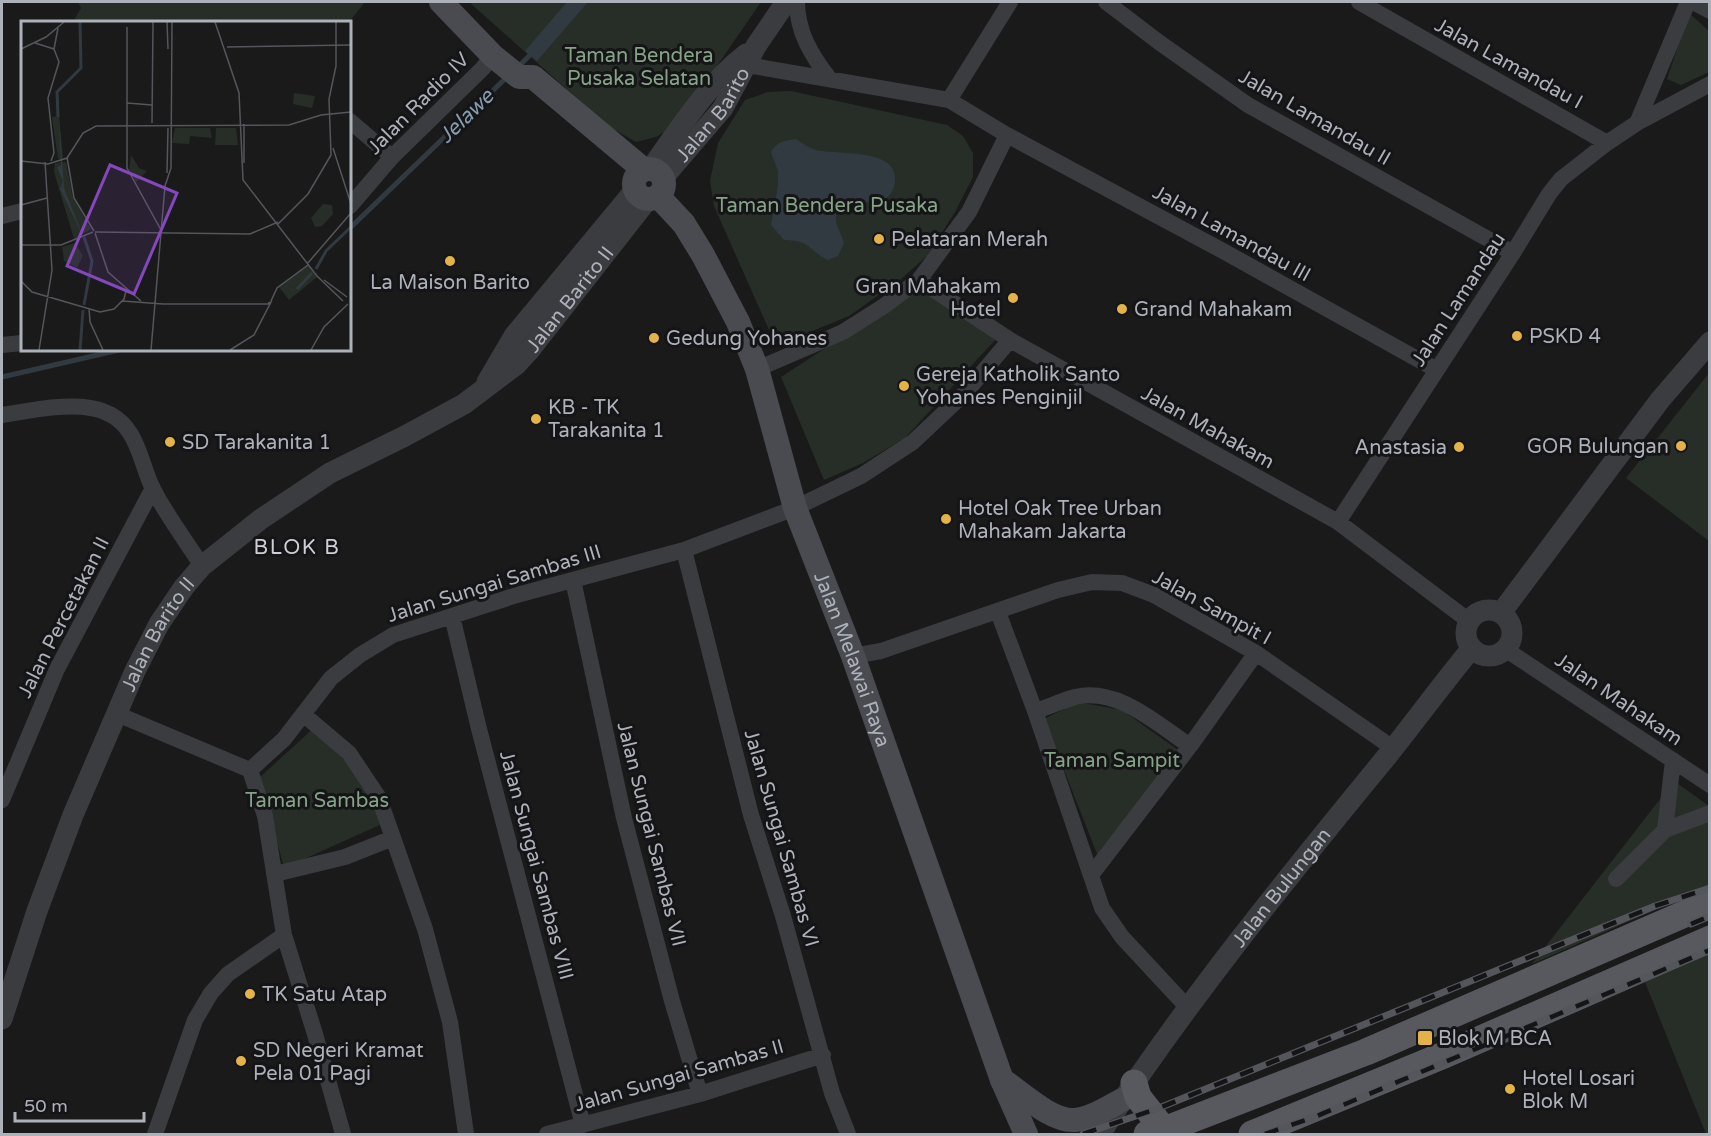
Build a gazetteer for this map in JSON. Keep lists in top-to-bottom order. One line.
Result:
{"streets":{"main road":["Jalan Melawai Raya"],"street":["Jalan Lamandau I","Jalan Radio IV","Jalan Barito","Jalan Lamandau II","Jalan Lamandau III","Jalan Barito II","Jalan Lamandau","Jalan Mahakam","Jalan Sungai Sambas III","Jalan Sampit I","Jalan Percetakan II","Jalan Sungai Sambas VII","Jalan Sungai Sambas VI","Jalan Sungai Sambas VIII","Jalan Bulungan","Jalan Sungai Sambas II"]},"crossings":[["Jalan Lamandau I","Jalan Lamandau"],["Jalan Radio IV","Jalan Melawai Raya"],["Jalan Barito","Jalan Barito II"],["Jalan Barito","Jalan Melawai Raya"],["Jalan Lamandau II","Jalan Lamandau"],["Jalan Lamandau III","Jalan Lamandau"],["Jalan Barito II","Jalan Melawai Raya"],["Jalan Lamandau","Jalan Mahakam"],["Jalan Mahakam","Jalan Sungai Sambas III"],["Jalan Mahakam","Jalan Bulungan"],["Jalan Sungai Sambas III","Jalan Melawai Raya"],["Jalan Sungai Sambas III","Jalan Sungai Sambas VII"],["Jalan Sungai Sambas III","Jalan Sungai Sambas VI"],["Jalan Sungai Sambas III","Jalan Sungai Sambas VIII"],["Jalan Sampit I","Jalan Melawai Raya"],["Jalan Sampit I","Jalan Bulungan"],["Jalan Sungai Sambas VII","Jalan Sungai Sambas II"],["Jalan Sungai Sambas VI","Jalan Sungai Sambas II"],["Jalan Sungai Sambas VIII","Jalan Sungai Sambas II"]],"districts":["BLOK B"],"water":["Jelawe"],"parks":["Taman Bendera Pusaka Selatan","Taman Bendera Pusaka","Taman Sampit","Taman Sambas"],"places":{"other":["Pelataran Merah","La Maison Barito","Gran Mahakam Hotel","Grand Mahakam","PSKD 4","Gedung Yohanes","Gereja Katholik Santo Yohanes Penginjil","KB - TK Tarakanita 1","SD Tarakanita 1","GOR Bulungan","Anastasia","Hotel Oak Tree Urban Mahakam Jakarta","TK Satu Atap","SD Negeri Kramat Pela 01 Pagi","Hotel Losari Blok M"],"transit":["Blok M BCA"]},"scale_bar":"50 m"}
